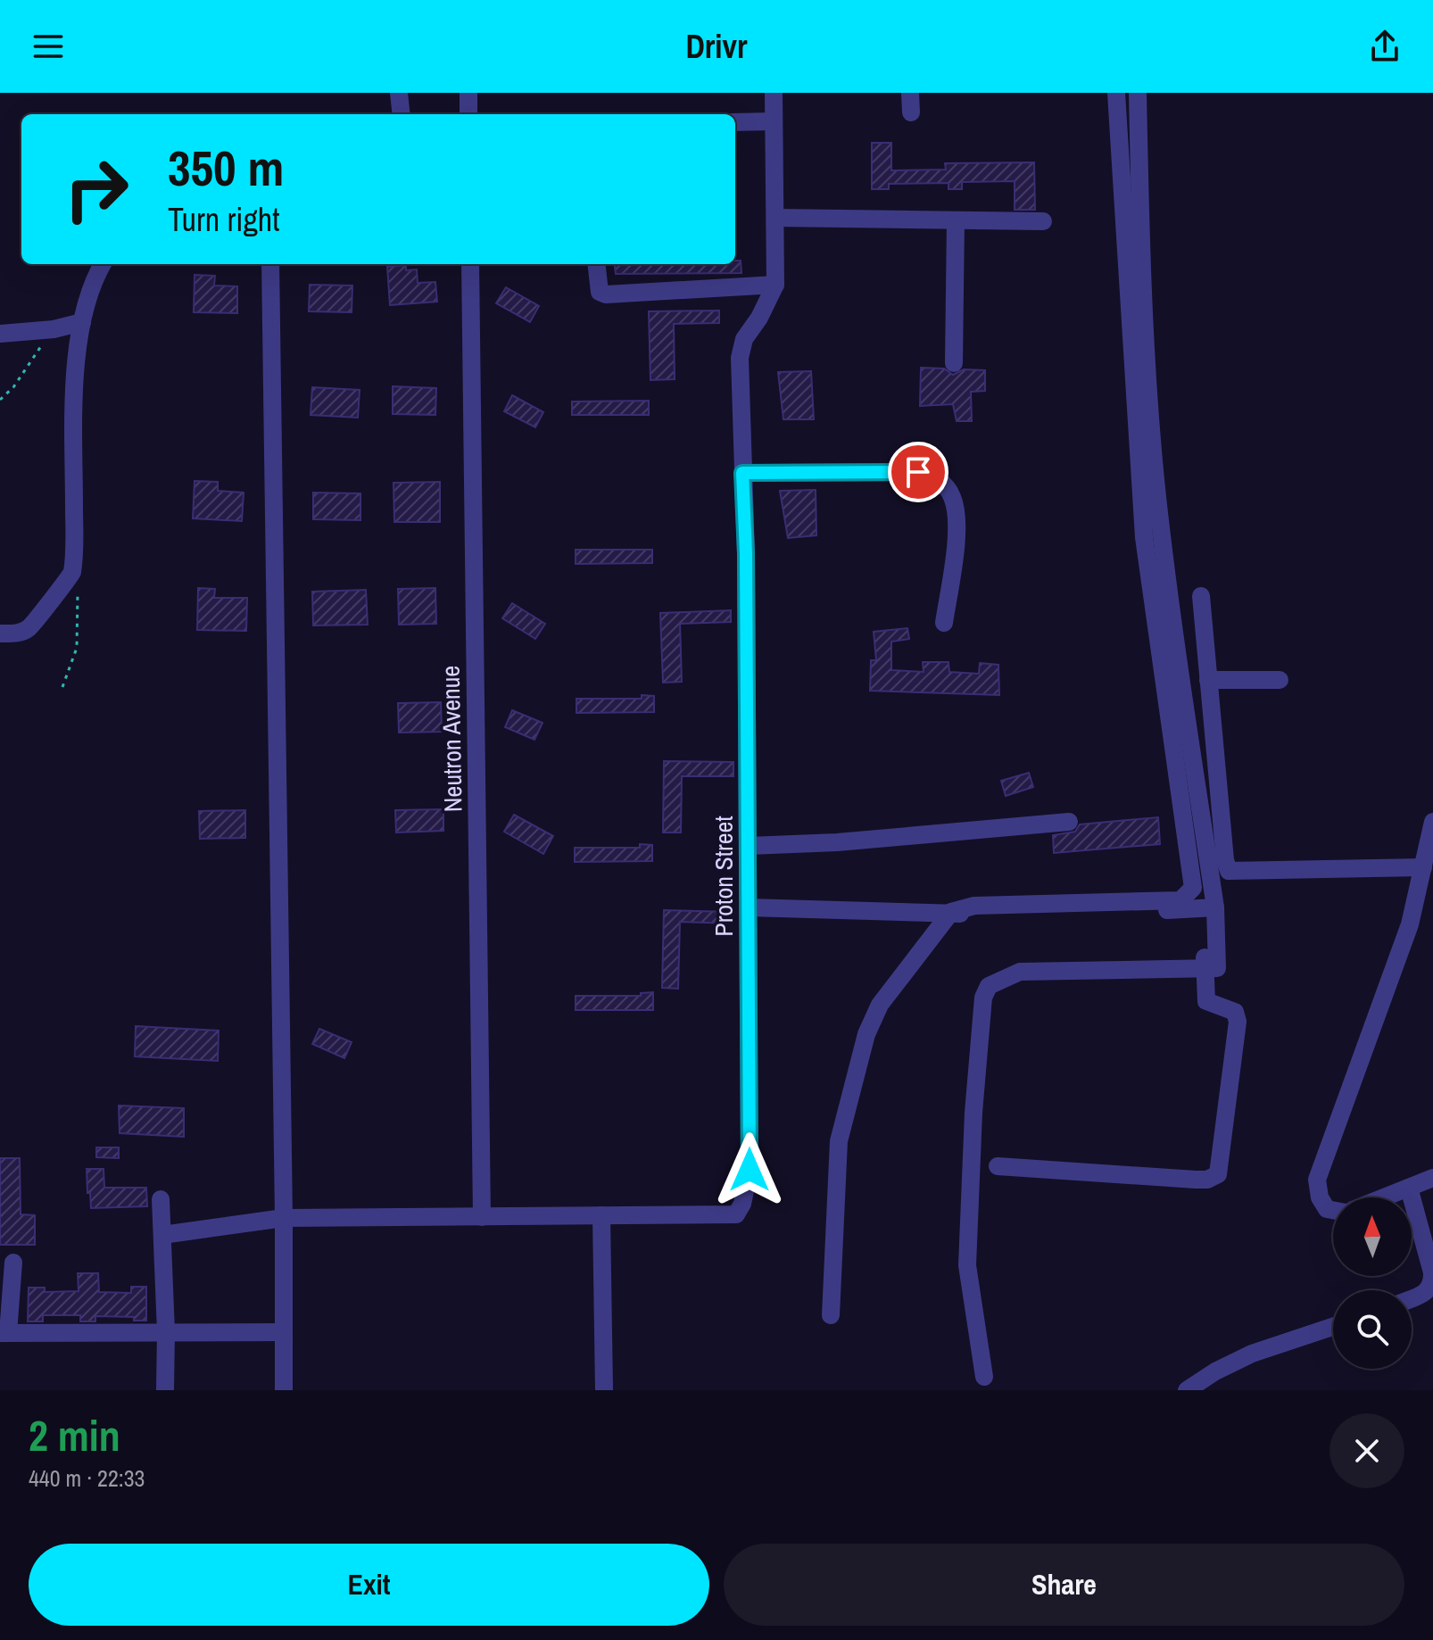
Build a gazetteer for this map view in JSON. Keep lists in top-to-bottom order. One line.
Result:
{"streets":{"street":["Neutron Avenue","Proton Street"]},"crossings":[["Neutron Avenue","Proton Street"]],"north":"top","page":{"header":"Drivr","turn":["350 m","Turn right"],"heading":["2 min","440 m · 22:33"],"buttons":["Exit","Share"]}}
